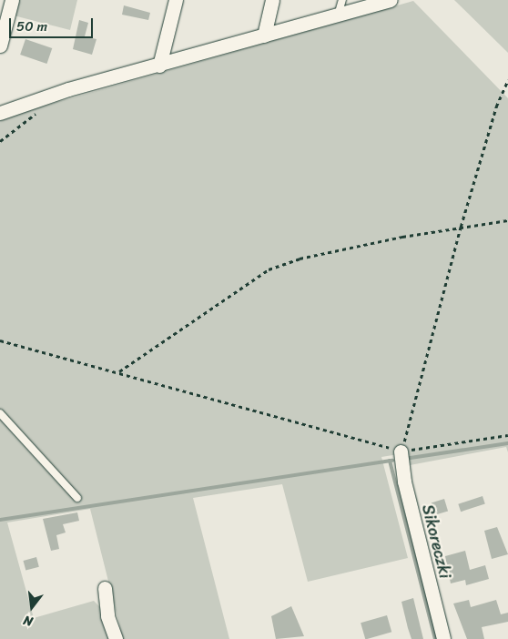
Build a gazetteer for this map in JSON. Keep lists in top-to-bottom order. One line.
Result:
{"streets":{"street":["Sikoreczki"]},"scale_bar":"50 m","north":"bottom"}
